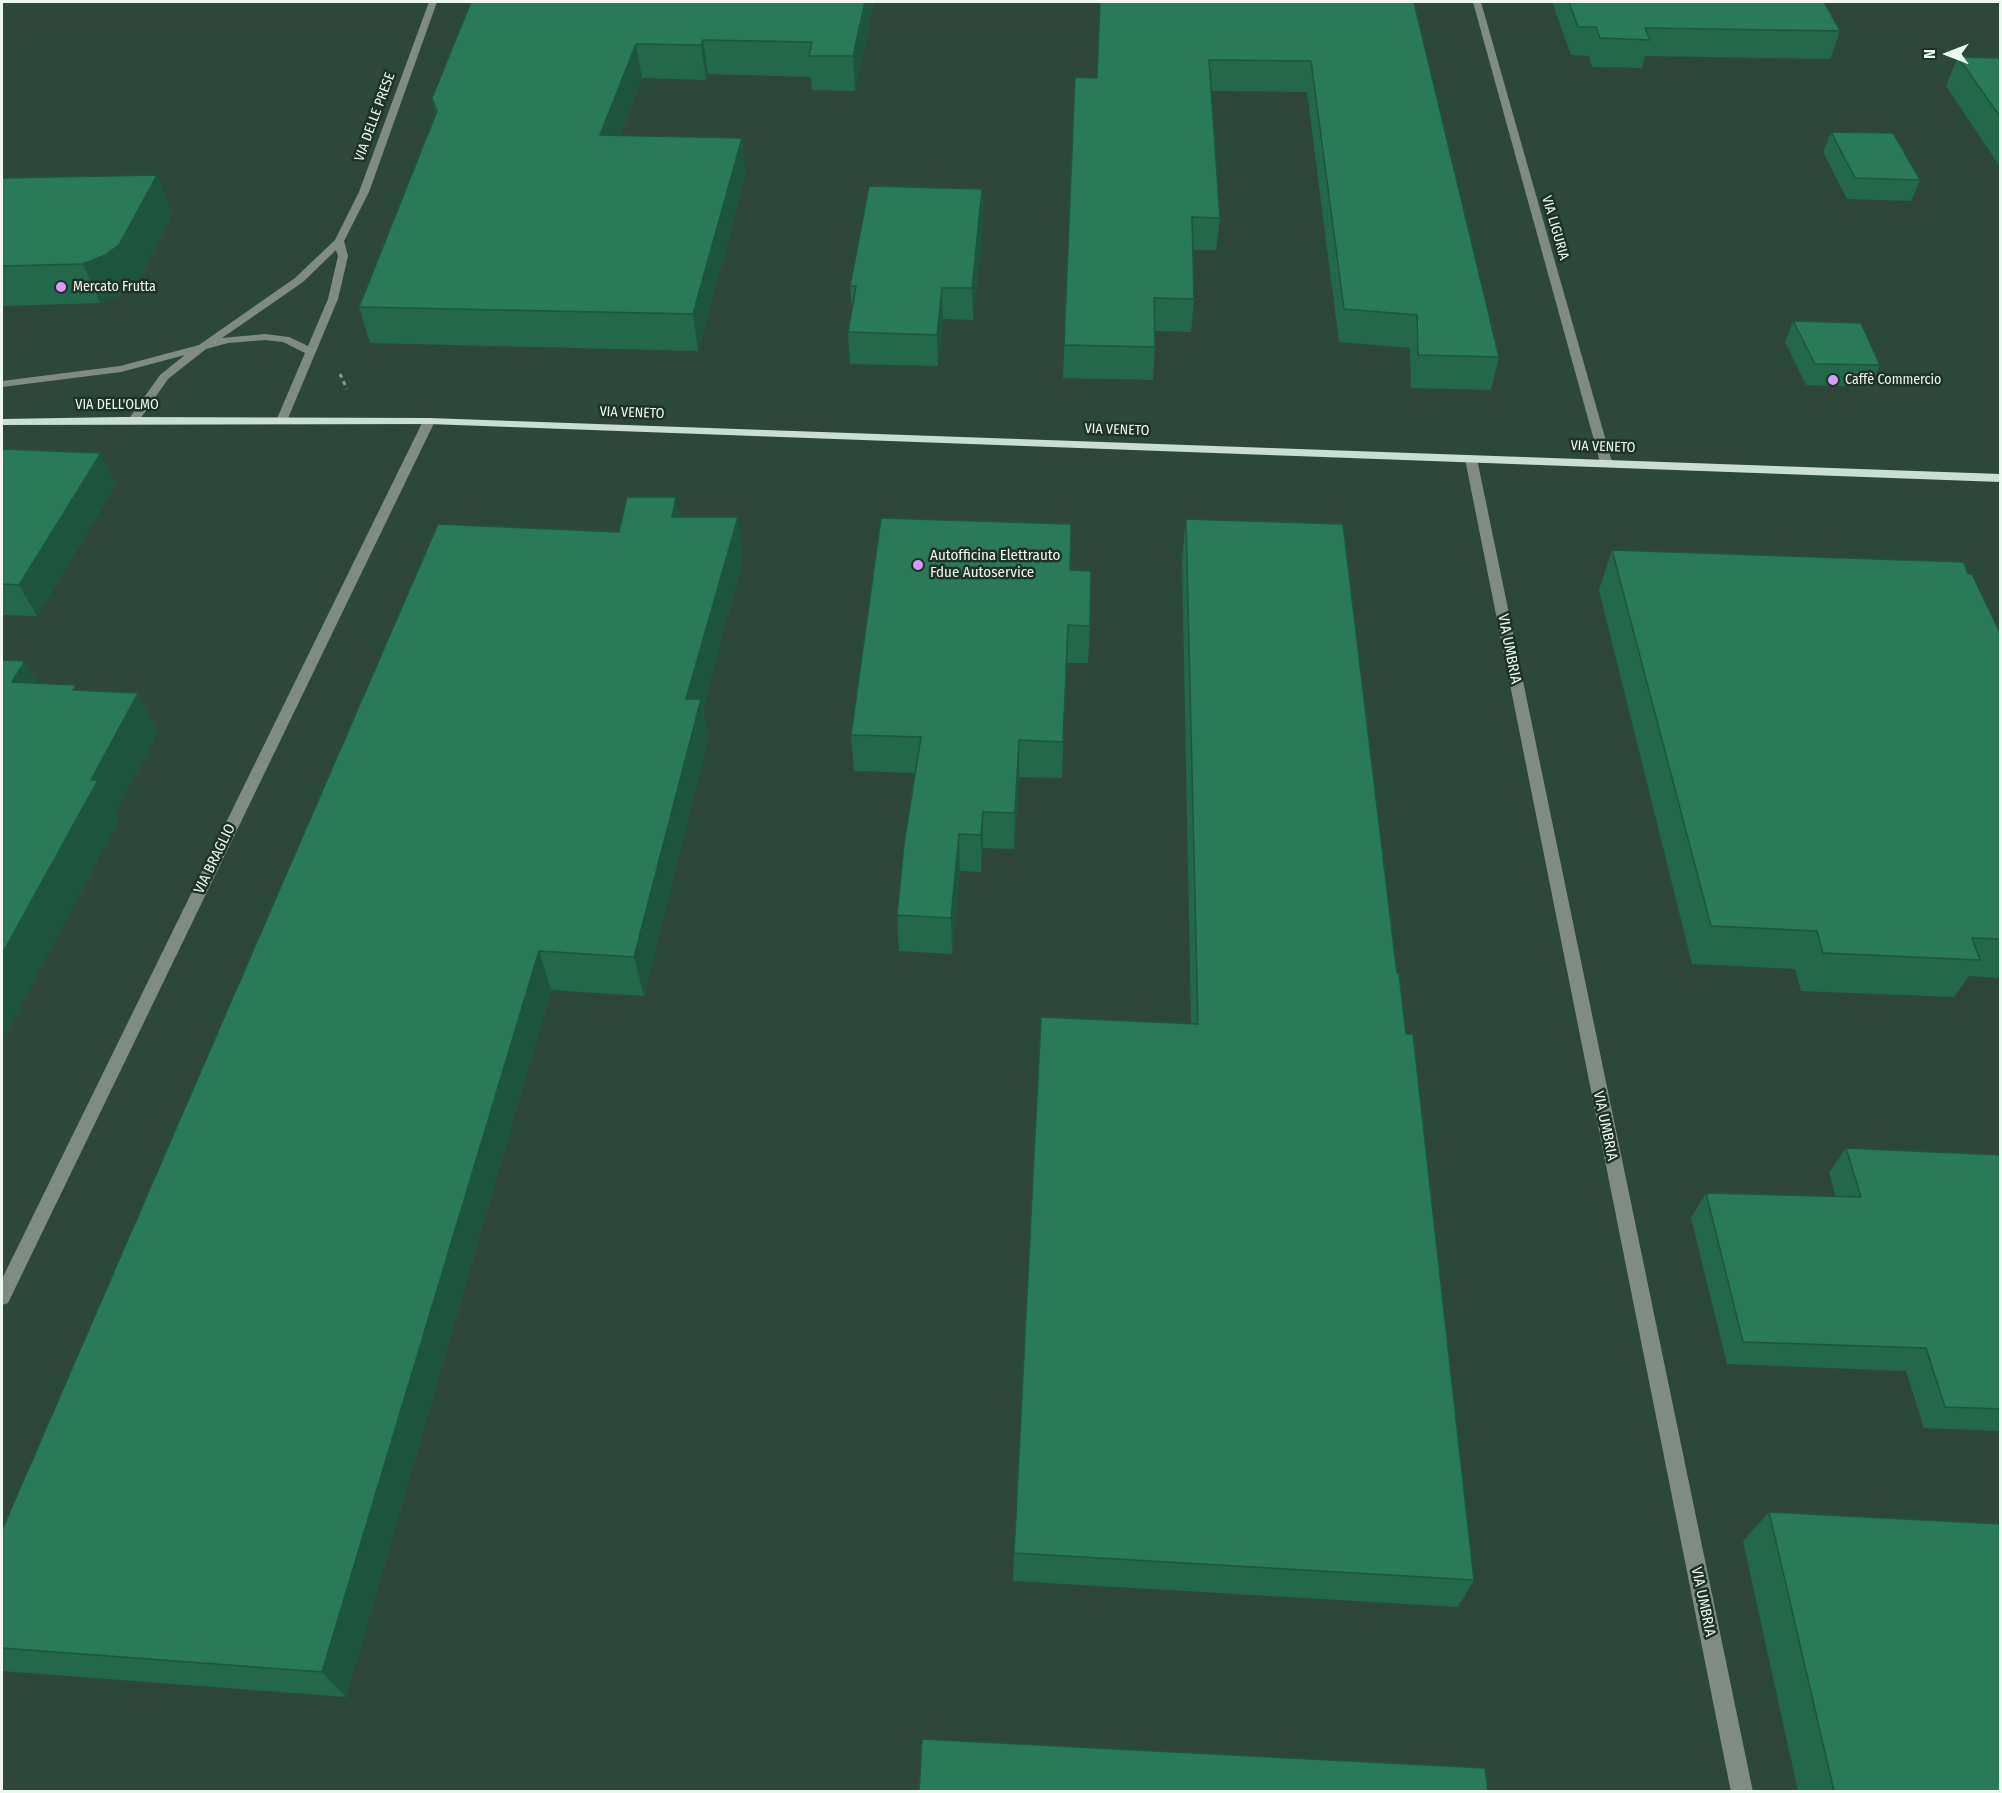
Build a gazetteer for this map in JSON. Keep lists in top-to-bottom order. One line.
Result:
{"streets":{"main road":["VIA DELL'OLMO","VIA VENETO"],"street":["VIA DELLE PRESE","VIA LIGURIA","VIA UMBRIA","VIA BRAGLIO"]},"crossings":[["VIA DELLE PRESE","VIA DELL'OLMO"],["VIA LIGURIA","VIA VENETO"],["VIA DELL'OLMO","VIA VENETO"],["VIA VENETO","VIA UMBRIA"],["VIA VENETO","VIA BRAGLIO"]],"places":["Mercato Frutta","Caffè Commercio","Autofficina Elettrauto Fdue Autoservice"],"north":"left"}
